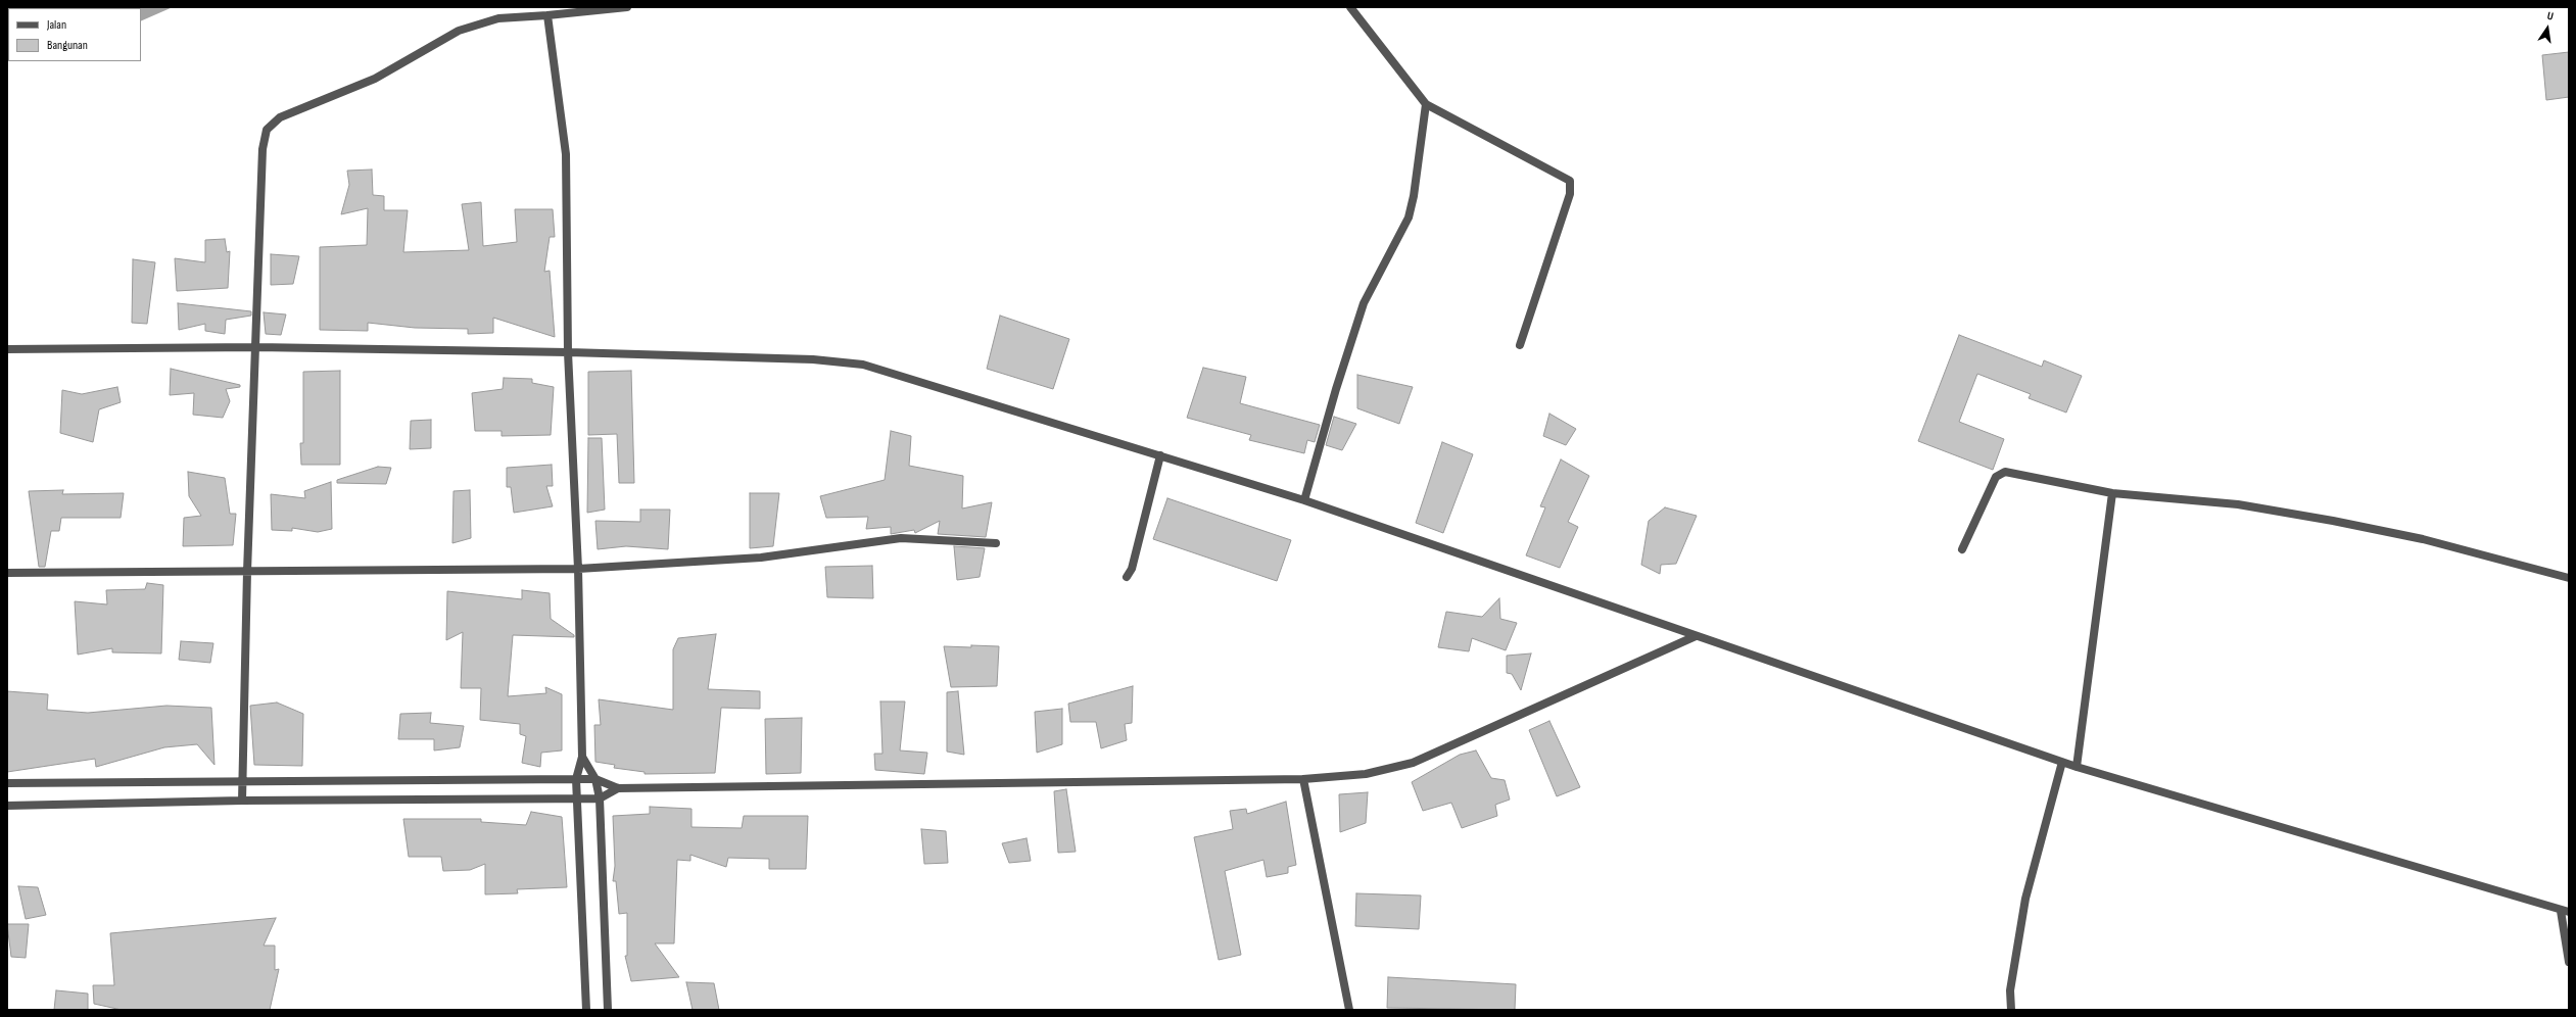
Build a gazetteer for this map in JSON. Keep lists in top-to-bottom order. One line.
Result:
{"legend":["Jalan","Bangunan"],"north":"top"}
